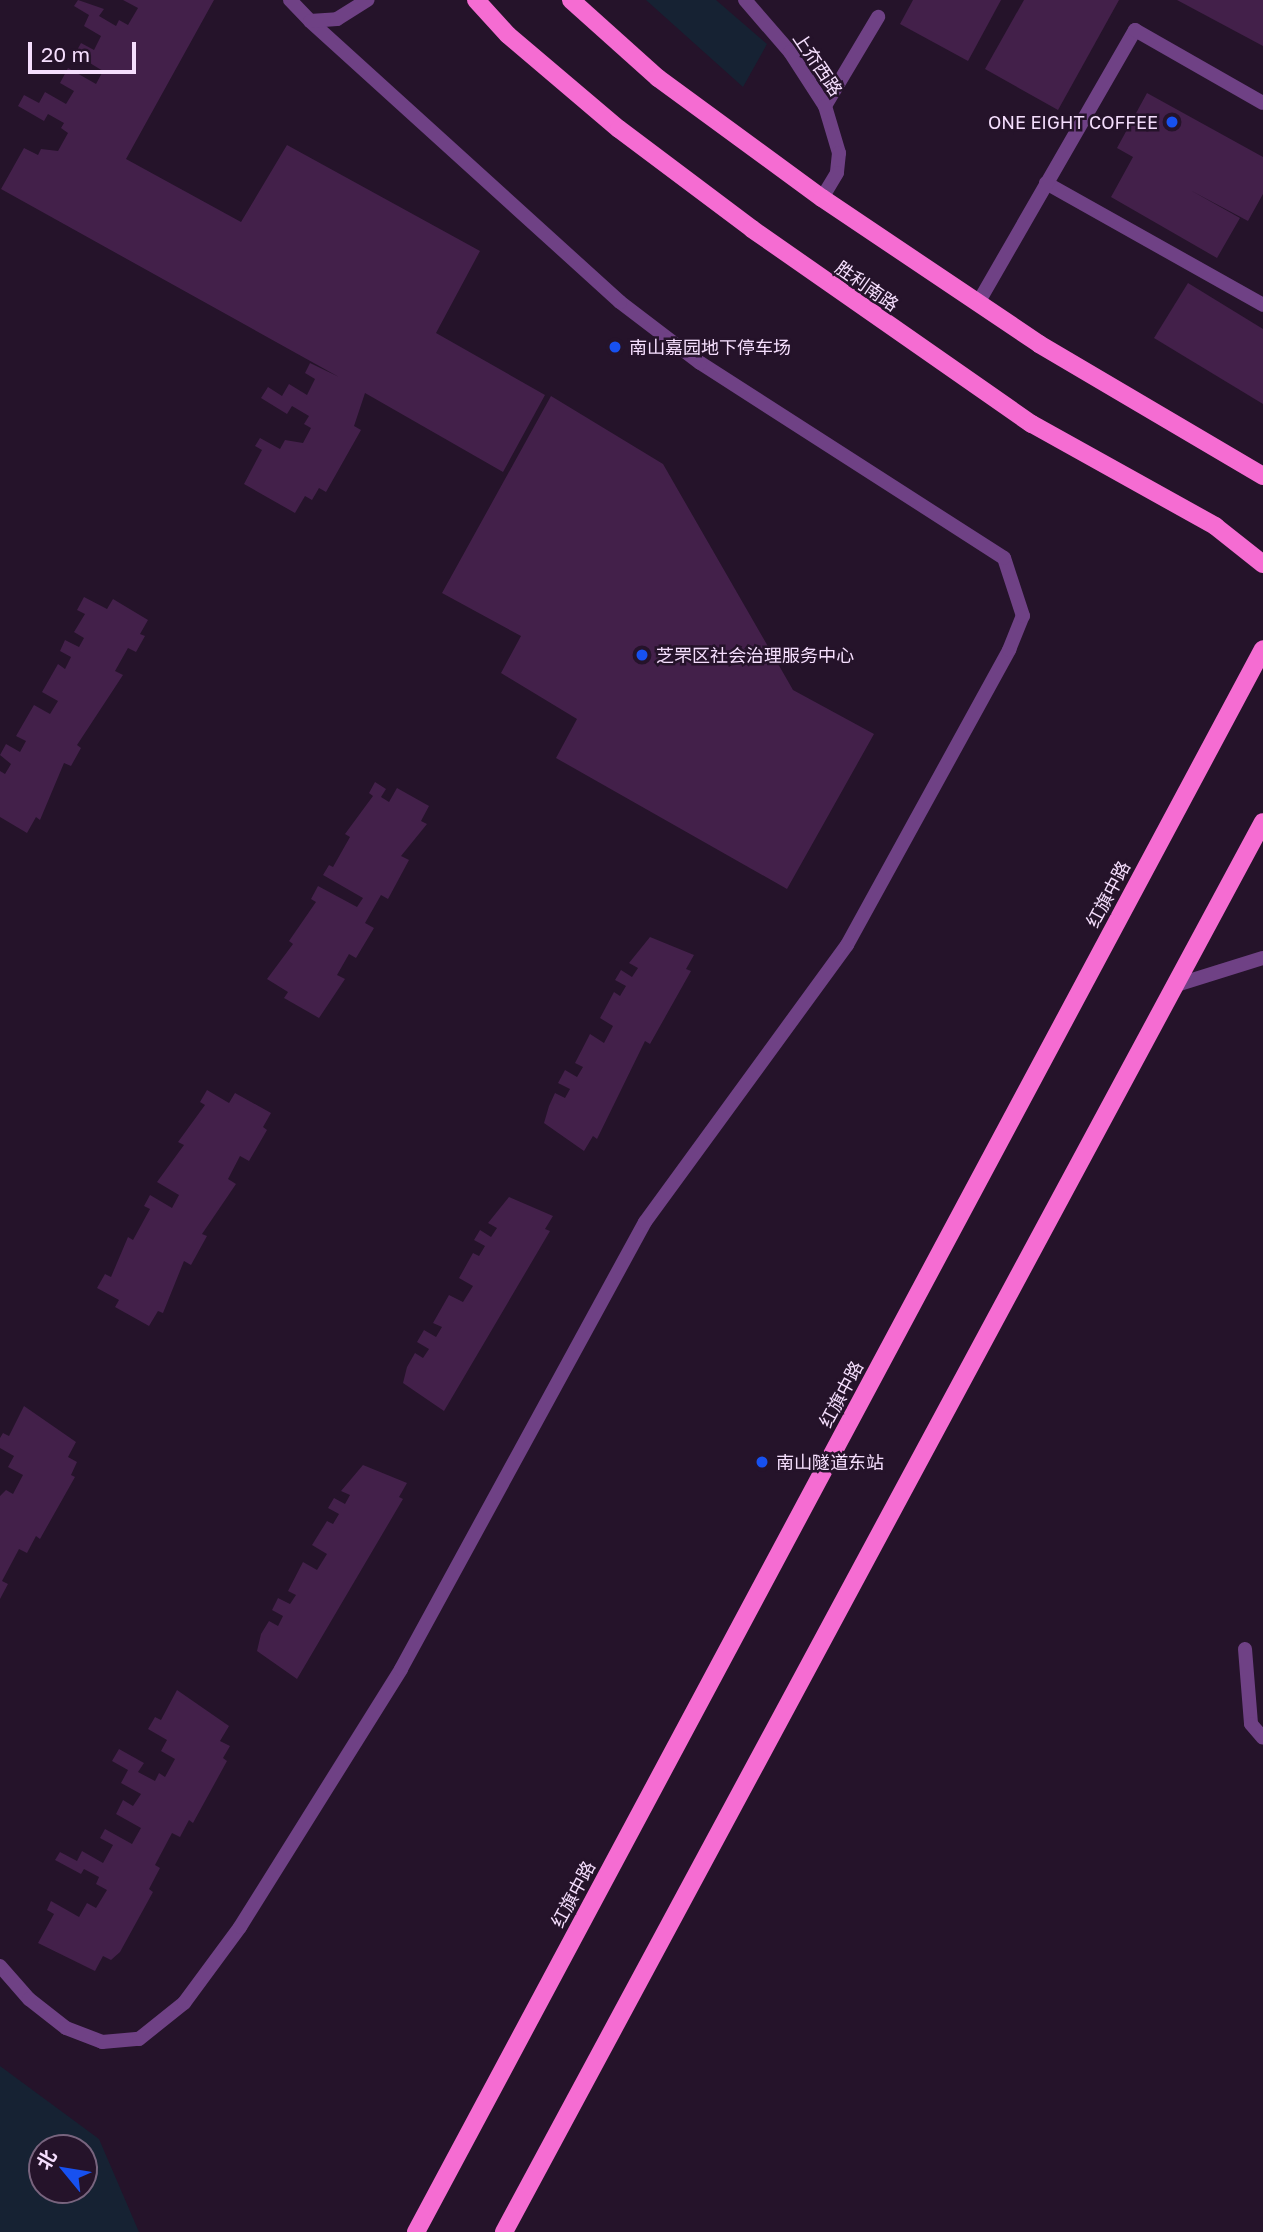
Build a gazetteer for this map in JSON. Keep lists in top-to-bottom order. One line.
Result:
{"streets":{"main road":["胜利南路","红旗中路"],"street":["上夼西路"]},"places":["ONE EIGHT COFFEE","南山嘉园地下停车场","芝罘区社会治理服务中心","南山隧道东站"],"scale_bar":"20 m","north":"top left"}
